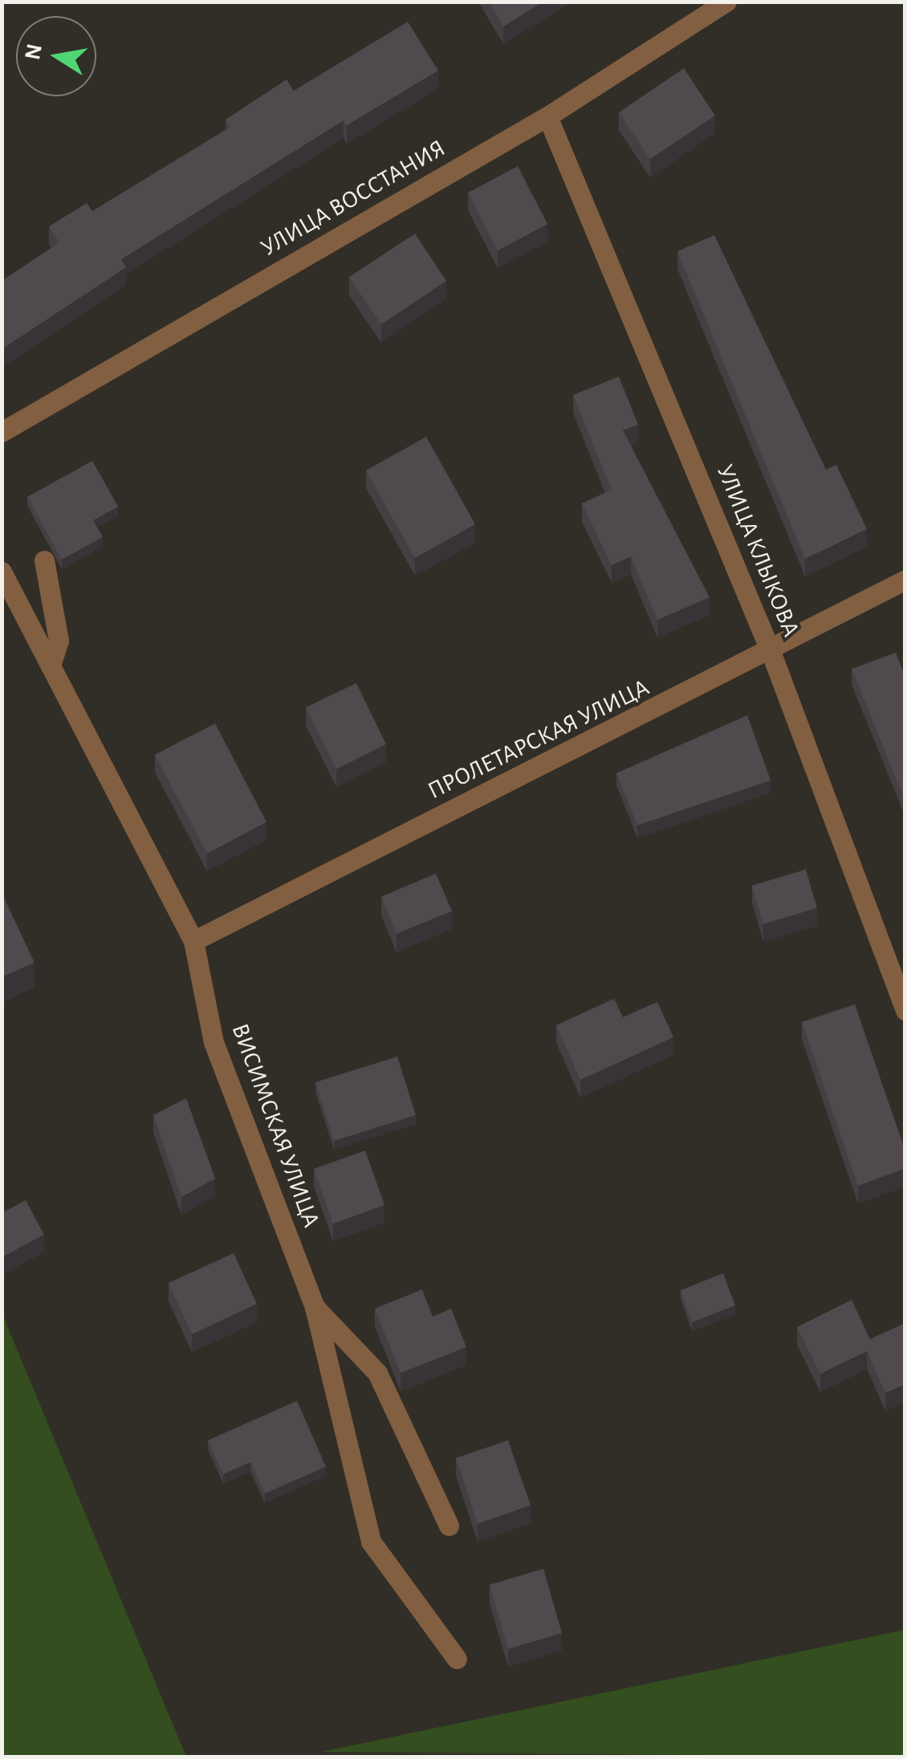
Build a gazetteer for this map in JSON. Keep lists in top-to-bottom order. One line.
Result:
{"streets":{"street":["УЛИЦА ВОССТАНИЯ","УЛИЦА КЛЫКОВА","ПРОЛЕТАРСКАЯ УЛИЦА","ВИСИМСКАЯ УЛИЦА"]},"crossings":[["УЛИЦА ВОССТАНИЯ","УЛИЦА КЛЫКОВА"],["УЛИЦА КЛЫКОВА","ПРОЛЕТАРСКАЯ УЛИЦА"],["ПРОЛЕТАРСКАЯ УЛИЦА","ВИСИМСКАЯ УЛИЦА"]],"north":"left"}
